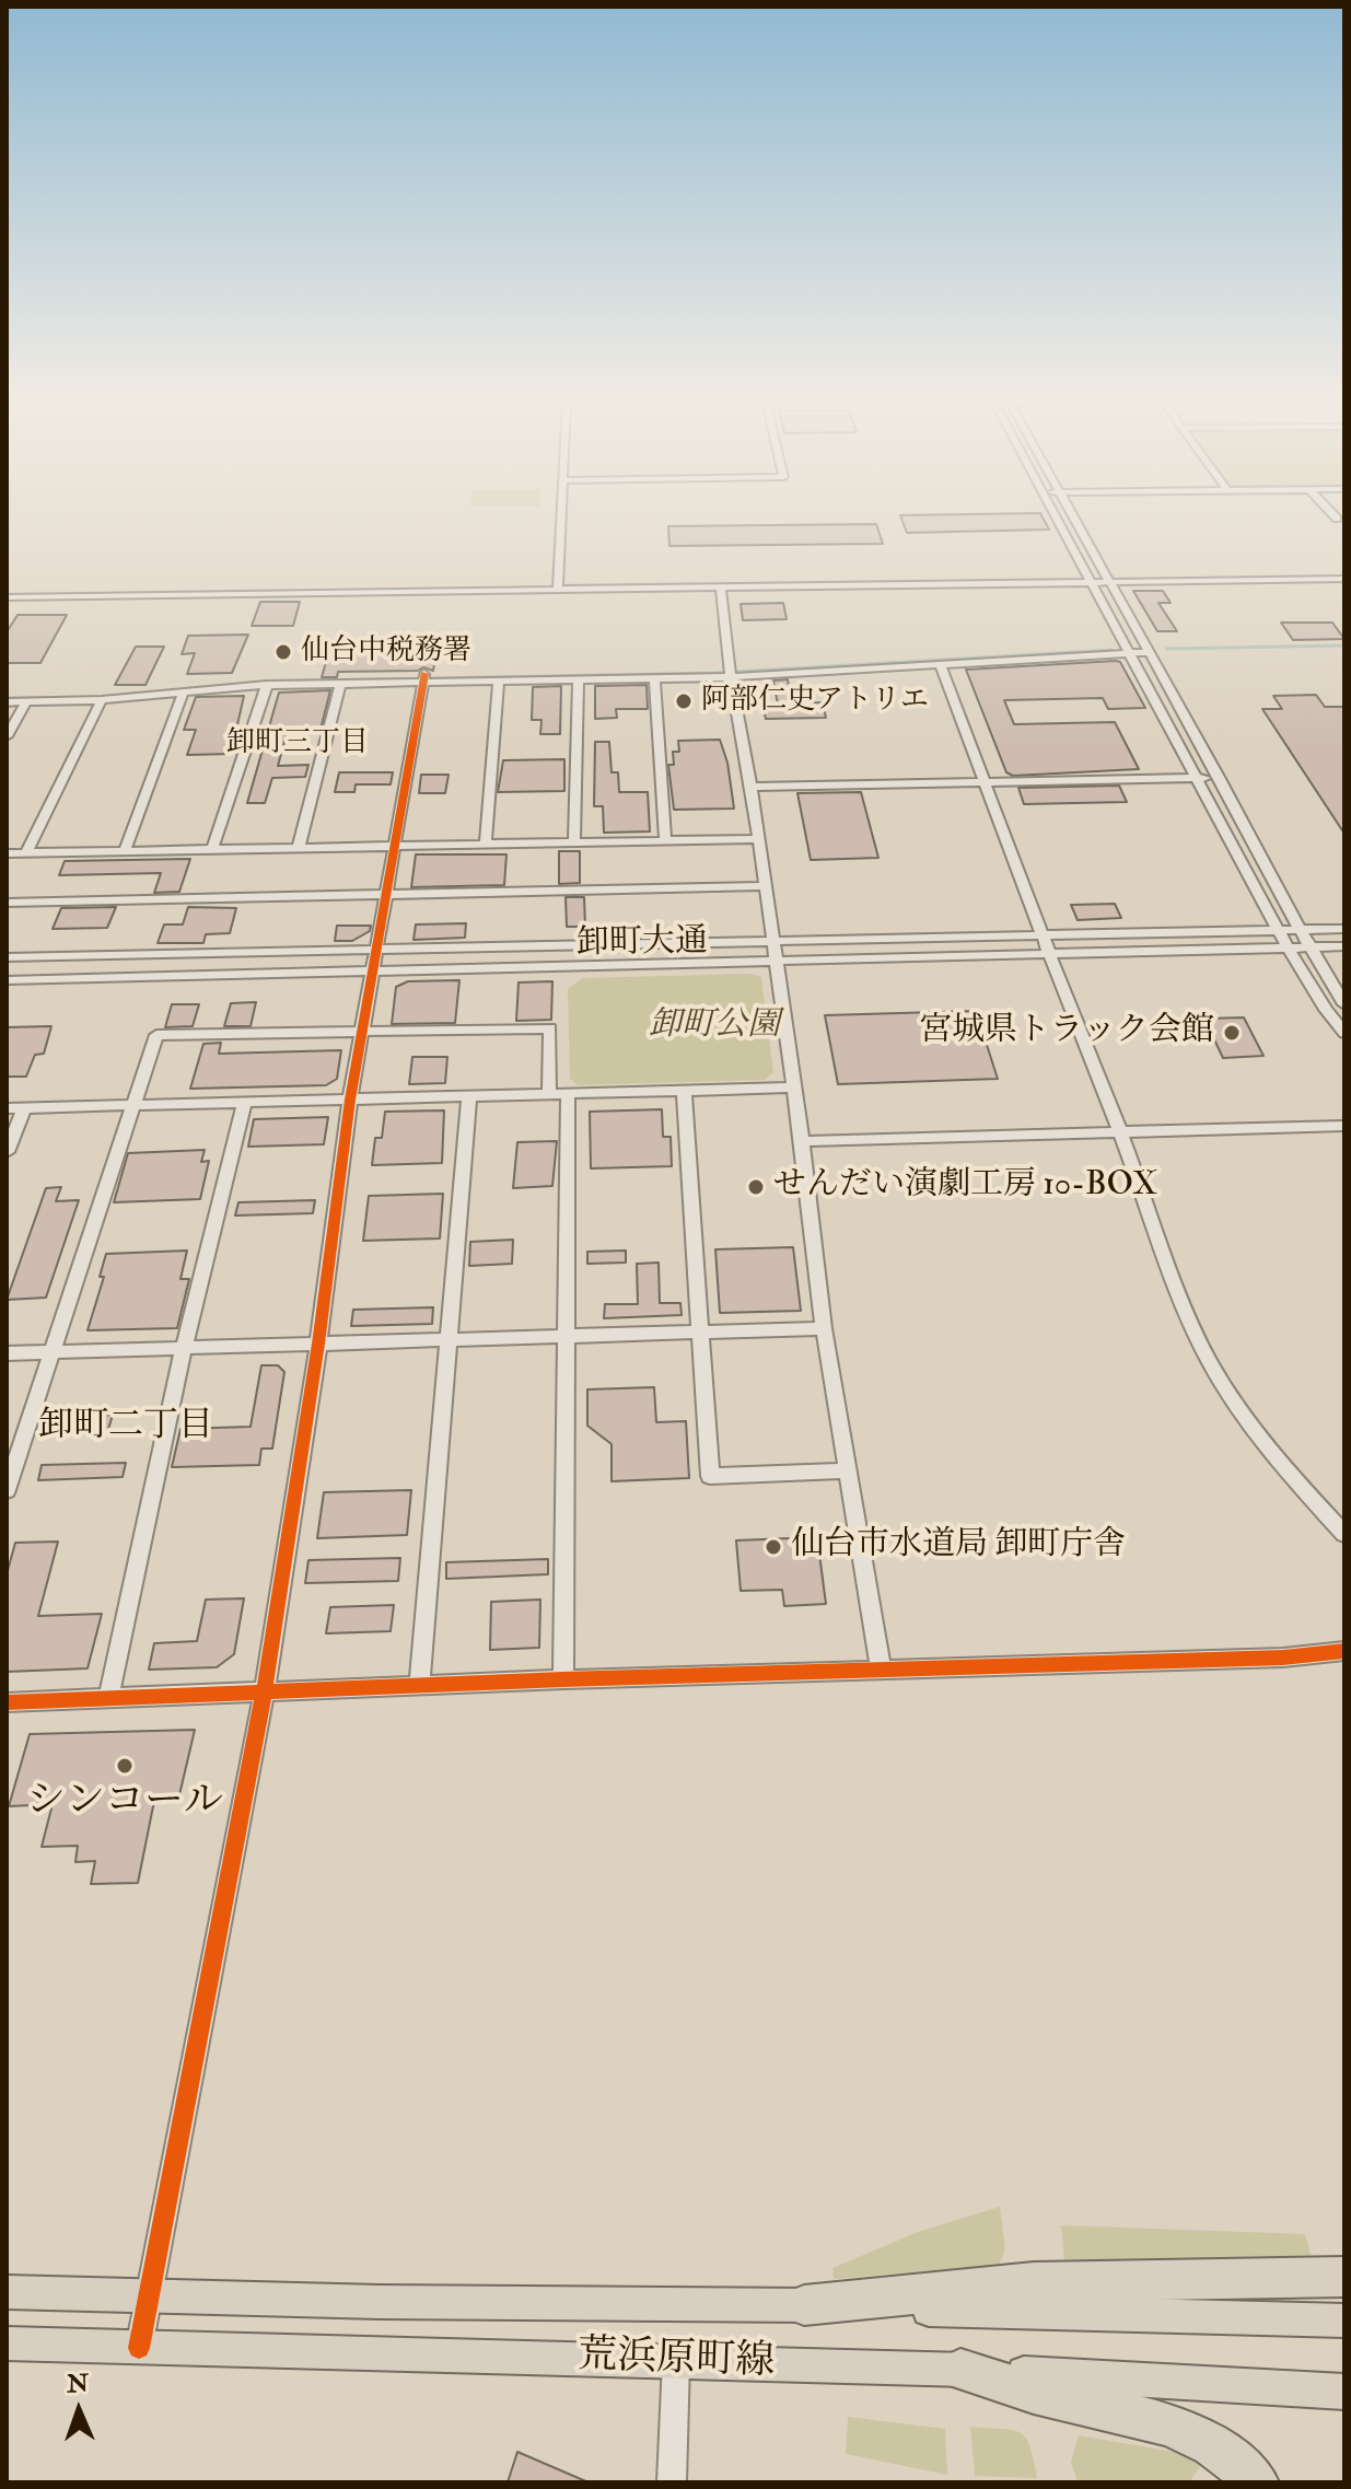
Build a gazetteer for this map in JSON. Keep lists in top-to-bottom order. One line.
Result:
{"streets":{"main road":["荒浜原町線"],"street":["卸町大通"]},"districts":["卸町三丁目","卸町二丁目"],"parks":["卸町公園"],"places":["仙台中税務署","阿部仁史アトリエ","宮城県トラック会館","せんだい演劇工房 10-BOX","仙台市水道局 卸町庁舎","シンコール"],"north":"top"}
